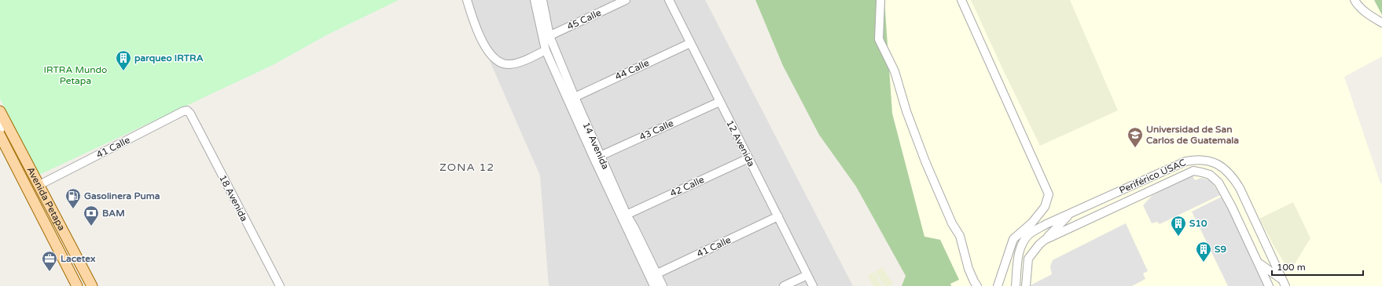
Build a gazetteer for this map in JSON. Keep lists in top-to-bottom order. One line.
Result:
{"streets":{"main road":["Avenida Petapa"],"street":["45 Calle","44 Calle","43 Calle","12 Avenida","14 Avenida","41 Calle","Periférico USAC","42 Calle","18 Avenida"]},"crossings":[["45 Calle","14 Avenida"],["44 Calle","12 Avenida"],["44 Calle","14 Avenida"],["43 Calle","12 Avenida"],["43 Calle","14 Avenida"],["12 Avenida","41 Calle"],["12 Avenida","42 Calle"],["14 Avenida","41 Calle"],["14 Avenida","42 Calle"],["41 Calle","Avenida Petapa"],["41 Calle","18 Avenida"]],"districts":["ZONA 12"],"parks":["IRTRA Mundo Petapa"],"places":{"building":["parqueo IRTRA","S10","S9"],"school or university":["Universidad de San Carlos de Guatemala"],"fuel station":["Gasolinera Puma"],"bank":["BAM"],"office":["Lacetex"]},"scale_bar":"100 m"}
